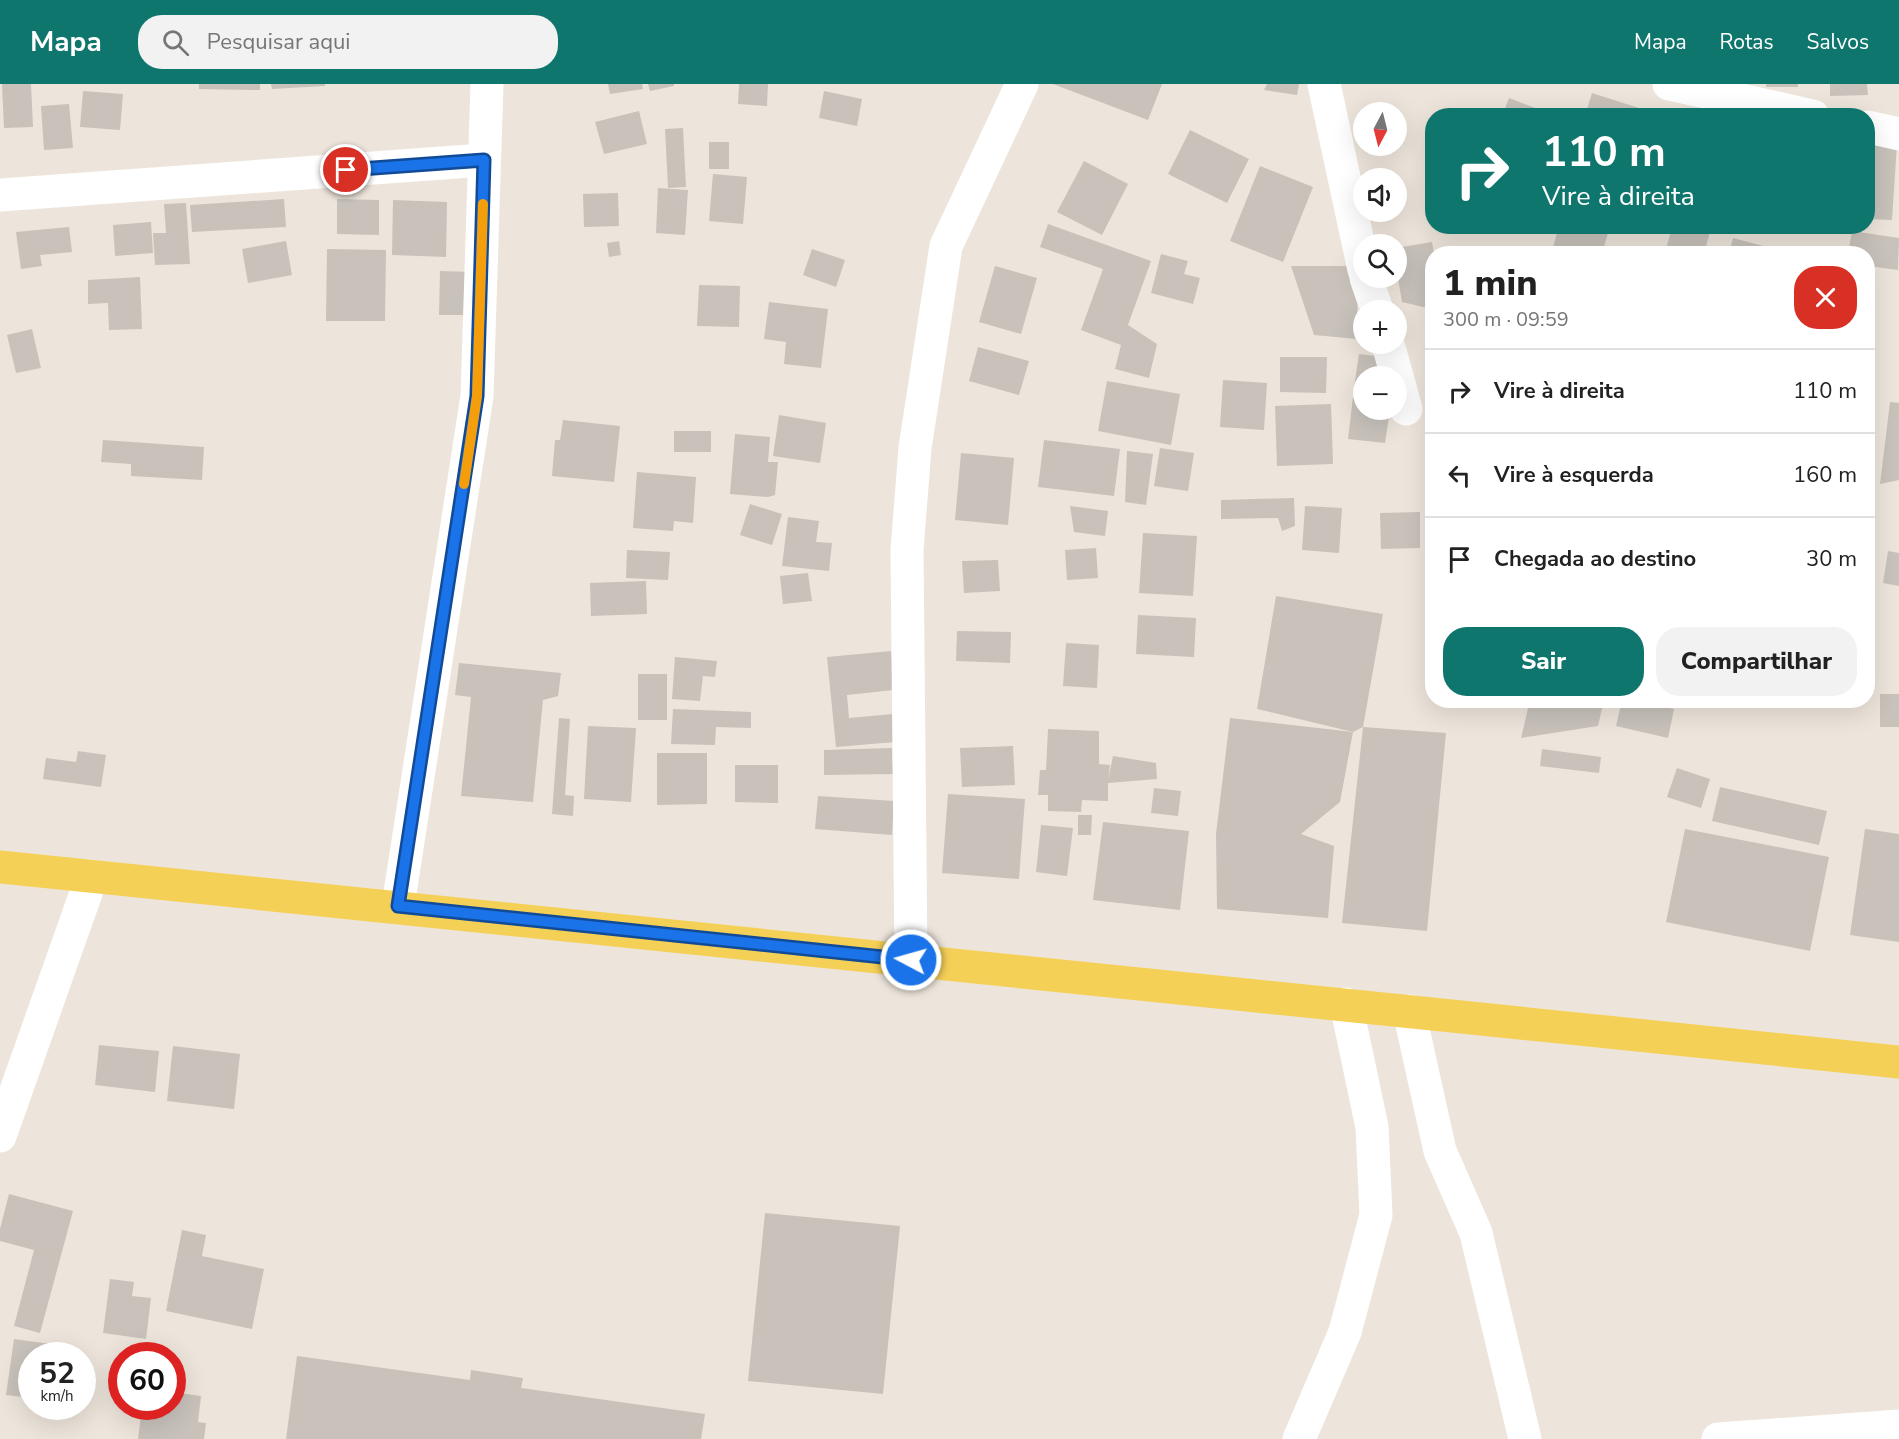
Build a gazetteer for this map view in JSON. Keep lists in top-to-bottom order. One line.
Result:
{"north":"bottom","page":{"header":"Mapa","search":"Pesquisar aqui","nav":["Mapa","Rotas","Salvos"],"map_buttons":["+","−"],"turn":["110 m","Vire à direita"],"heading":["1 min","300 m · 09:59"],"list":[{"name":"Vire à direita","value":"110 m"},{"name":"Vire à esquerda","value":"160 m"},{"name":"Chegada ao destino","value":"30 m"}],"buttons":["Sair","Compartilhar"],"speed":"52 km/h","limit":"60"}}
